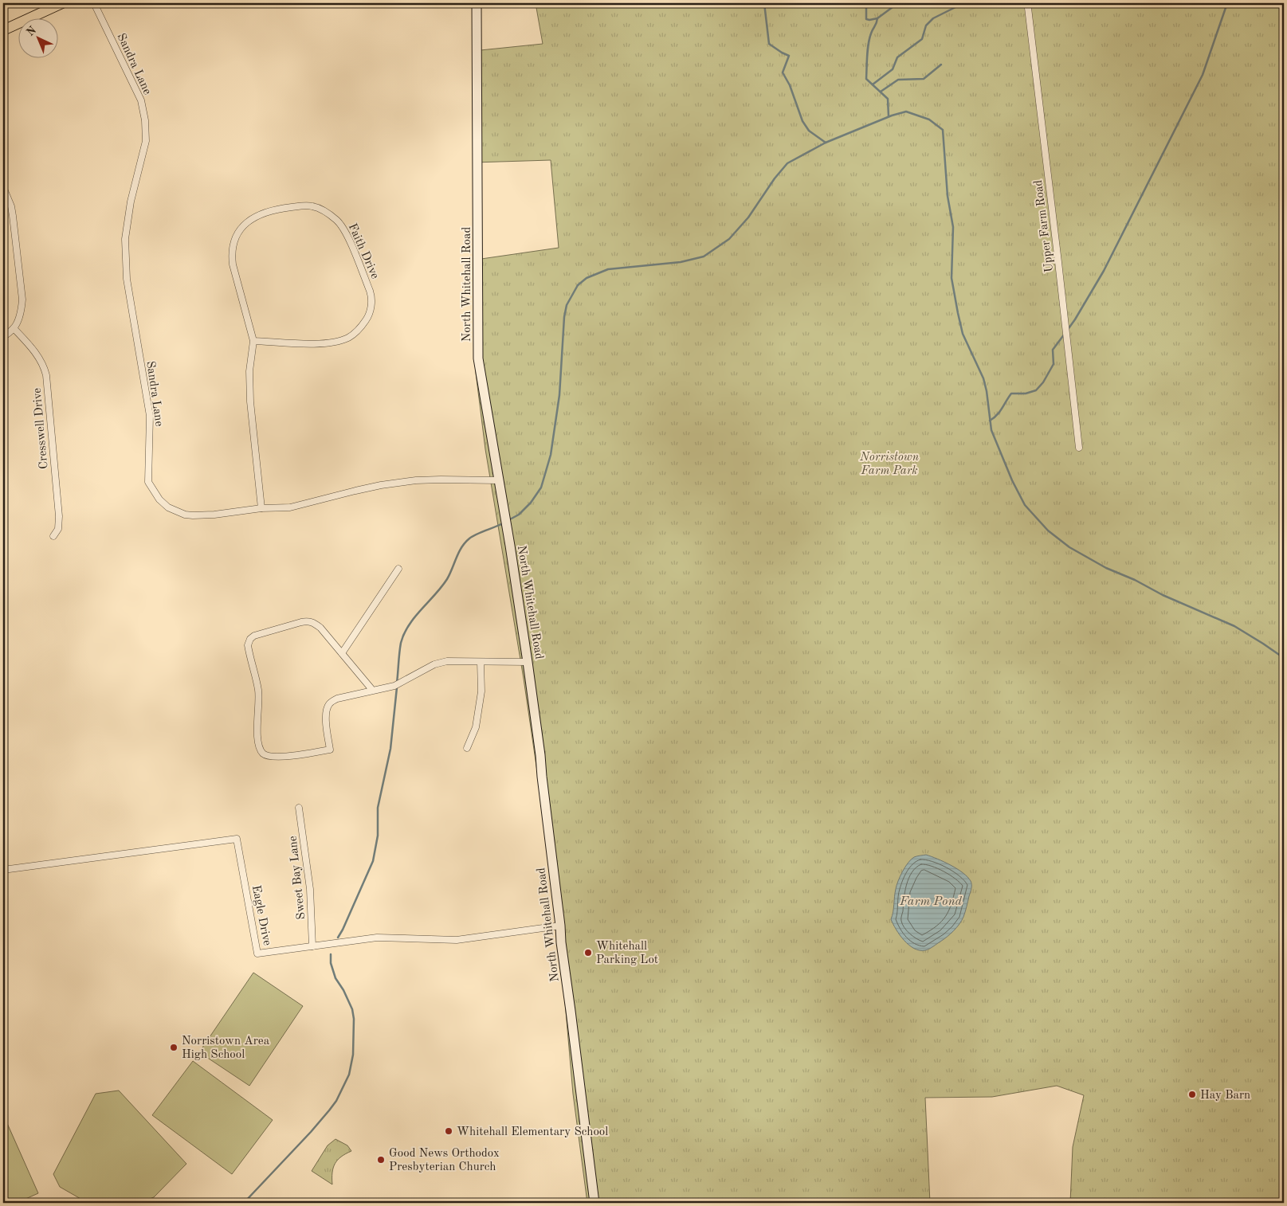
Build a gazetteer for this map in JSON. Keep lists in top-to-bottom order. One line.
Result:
{"streets":{"main road":["North Whitehall Road"],"street":["Sandra Lane","Upper Farm Road","Faith Drive","Cresswell Drive","Sweet Bay Lane","Eagle Drive"]},"crossings":[["Sandra Lane","Faith Drive"],["Sandra Lane","North Whitehall Road"],["North Whitehall Road","Eagle Drive"],["Sweet Bay Lane","Eagle Drive"]],"water":["Farm Pond"],"parks":["Norristown Farm Park"],"places":["Whitehall Parking Lot","Norristown Area High School","Hay Barn","Whitehall Elementary School","Good News Orthodox Presbyterian Church"],"north":"top left"}
